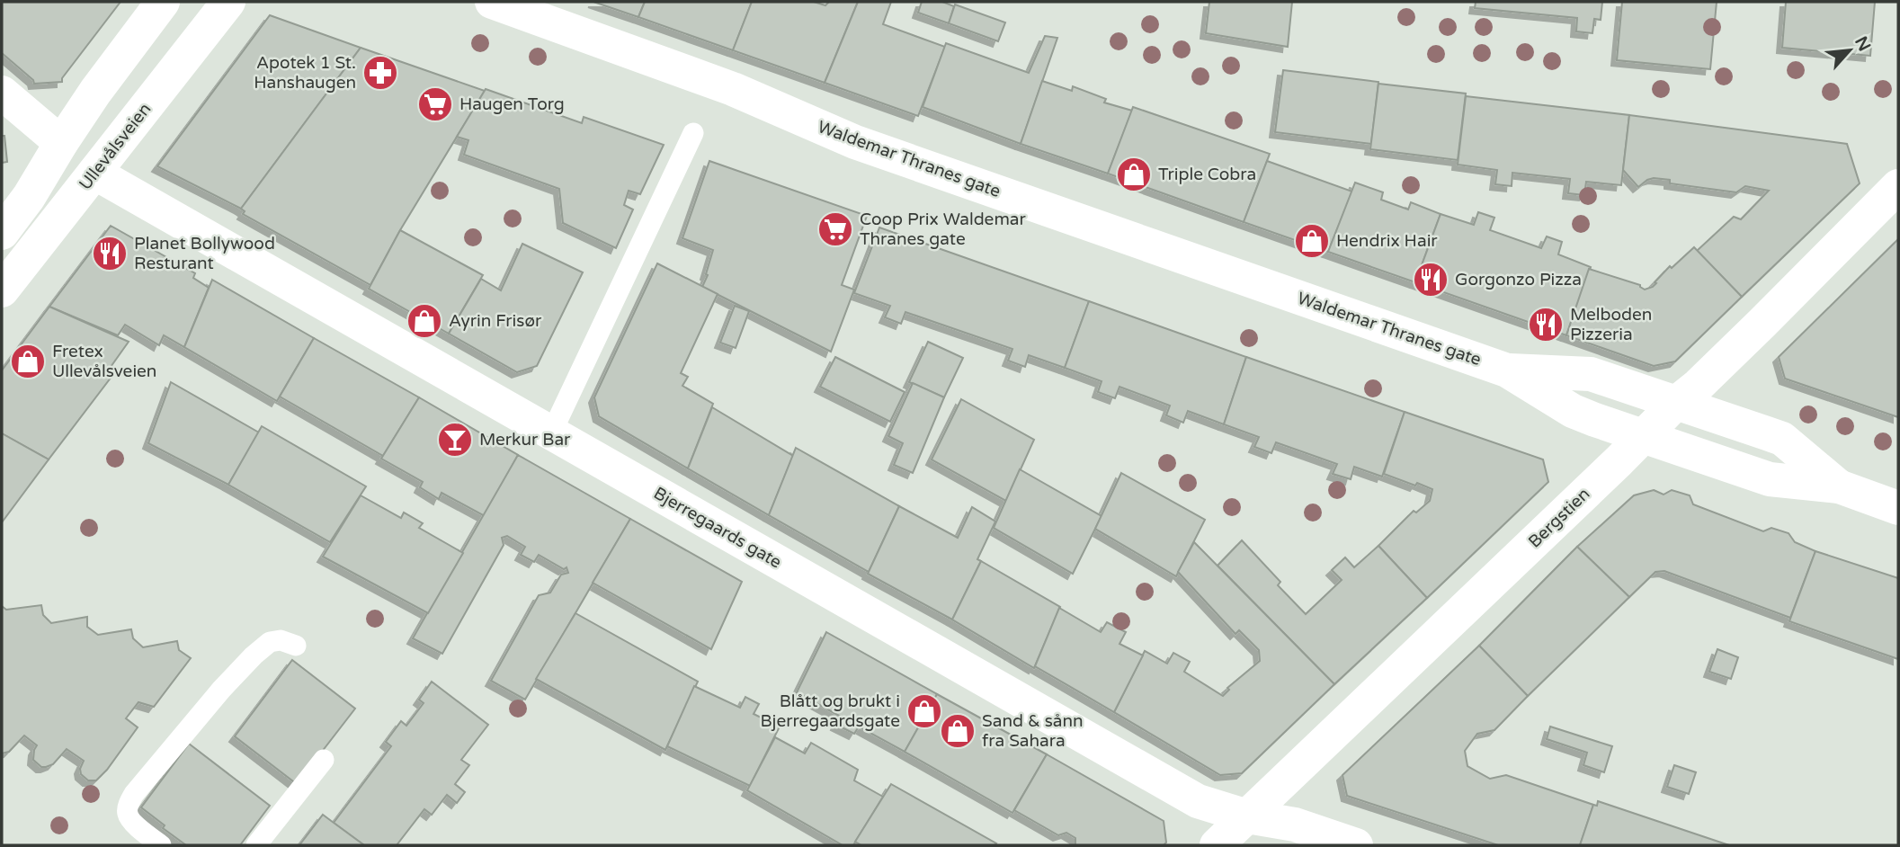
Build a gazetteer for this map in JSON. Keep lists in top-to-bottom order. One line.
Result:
{"streets":{"street":["Ullevålsveien","Waldemar Thranes gate","Bergstien","Bjerregaards gate"]},"crossings":[["Ullevålsveien","Bjerregaards gate"],["Waldemar Thranes gate","Bergstien"],["Bergstien","Bjerregaards gate"]],"places":{"pharmacy":["Apotek 1 St. Hanshaugen"],"supermarket":["Haugen Torg","Coop Prix Waldemar Thranes gate"],"shop":["Triple Cobra","Hendrix Hair","Ayrin Frisør","Fretex Ullevålsveien","Blått og brukt i Bjerregaardsgate","Sand & sånn fra Sahara"],"restaurant":["Planet Bollywood Resturant","Gorgonzo Pizza","Melboden Pizzeria"],"bar":["Merkur Bar"]},"north":"top right"}
